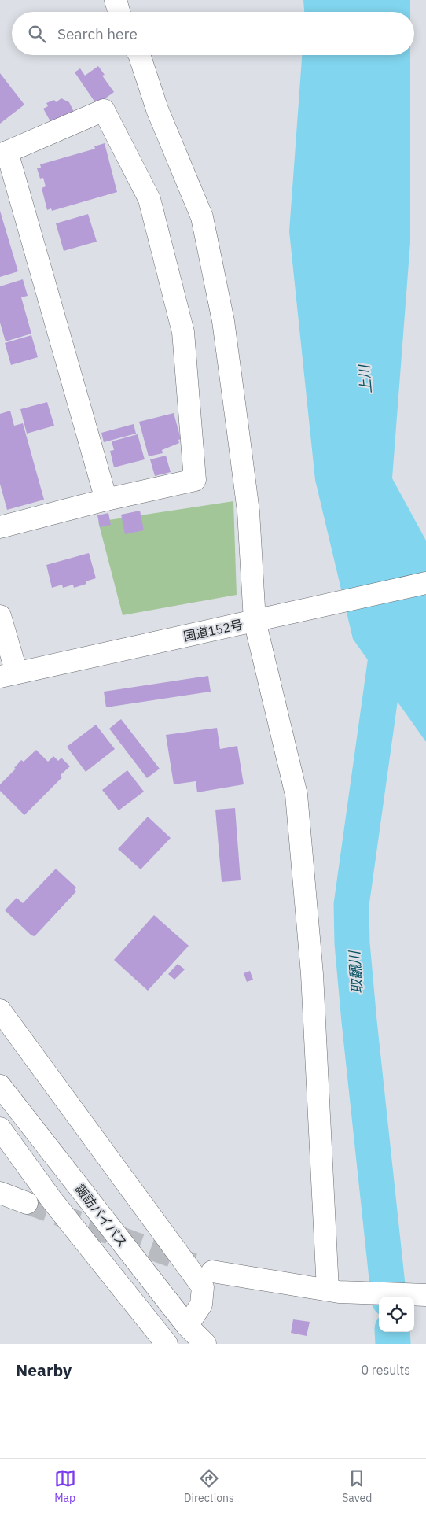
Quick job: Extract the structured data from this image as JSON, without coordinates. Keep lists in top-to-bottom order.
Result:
{
  "streets": {
    "main road": ["国道152号", "諏訪バイパス"]
  },
  "water": ["上川", "取飜川"],
  "page": {
    "search": "Search here",
    "heading": ["Nearby", "0 results"],
    "nav": ["Map", "Directions", "Saved"]
  }
}
